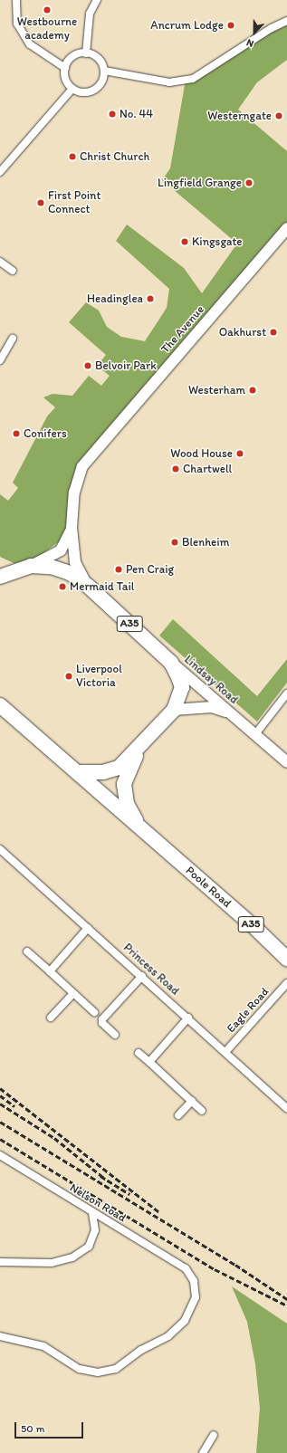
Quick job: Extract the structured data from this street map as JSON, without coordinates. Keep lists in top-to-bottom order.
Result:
{
  "streets": {
    "highway": ["A35", "Poole Road"],
    "main road": ["The Avenue", "Lindsay Road"],
    "street": ["Princess Road", "Eagle Road", "Nelson Road"]
  },
  "crossings": [
    ["The Avenue", "A35"],
    ["A35", "Lindsay Road"],
    ["A35", "Poole Road"],
    ["Princess Road", "Eagle Road"]
  ],
  "places": [
    "Westbourne academy",
    "Ancrum Lodge",
    "No. 44",
    "Westerngate",
    "Christ Church",
    "Lingfield Grange",
    "First Point Connect",
    "Kingsgate",
    "Headinglea",
    "Oakhurst",
    "Belvoir Park",
    "Westerham",
    "Conifers",
    "Wood House",
    "Chartwell",
    "Blenheim",
    "Pen Craig",
    "Mermaid Tail",
    "Liverpool Victoria"
  ],
  "scale_bar": "50 m",
  "north": "bottom"
}
